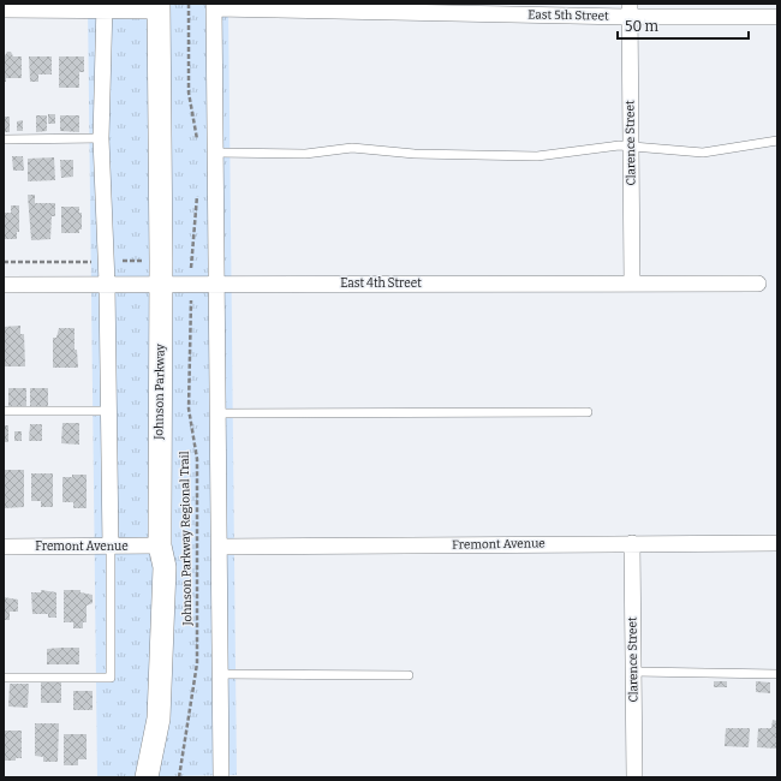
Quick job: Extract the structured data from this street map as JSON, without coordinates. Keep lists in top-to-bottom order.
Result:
{
  "streets": {
    "street": [
      "East 5th Street",
      "Clarence Street",
      "East 4th Street",
      "Johnson Parkway",
      "Fremont Avenue"
    ],
    "path": ["Johnson Parkway Regional Trail"]
  },
  "crossings": [
    ["East 5th Street", "Clarence Street"],
    ["Clarence Street", "East 4th Street"],
    ["Clarence Street", "Fremont Avenue"],
    ["East 4th Street", "Johnson Parkway"],
    ["Johnson Parkway", "Fremont Avenue"]
  ],
  "scale_bar": "50 m"
}
